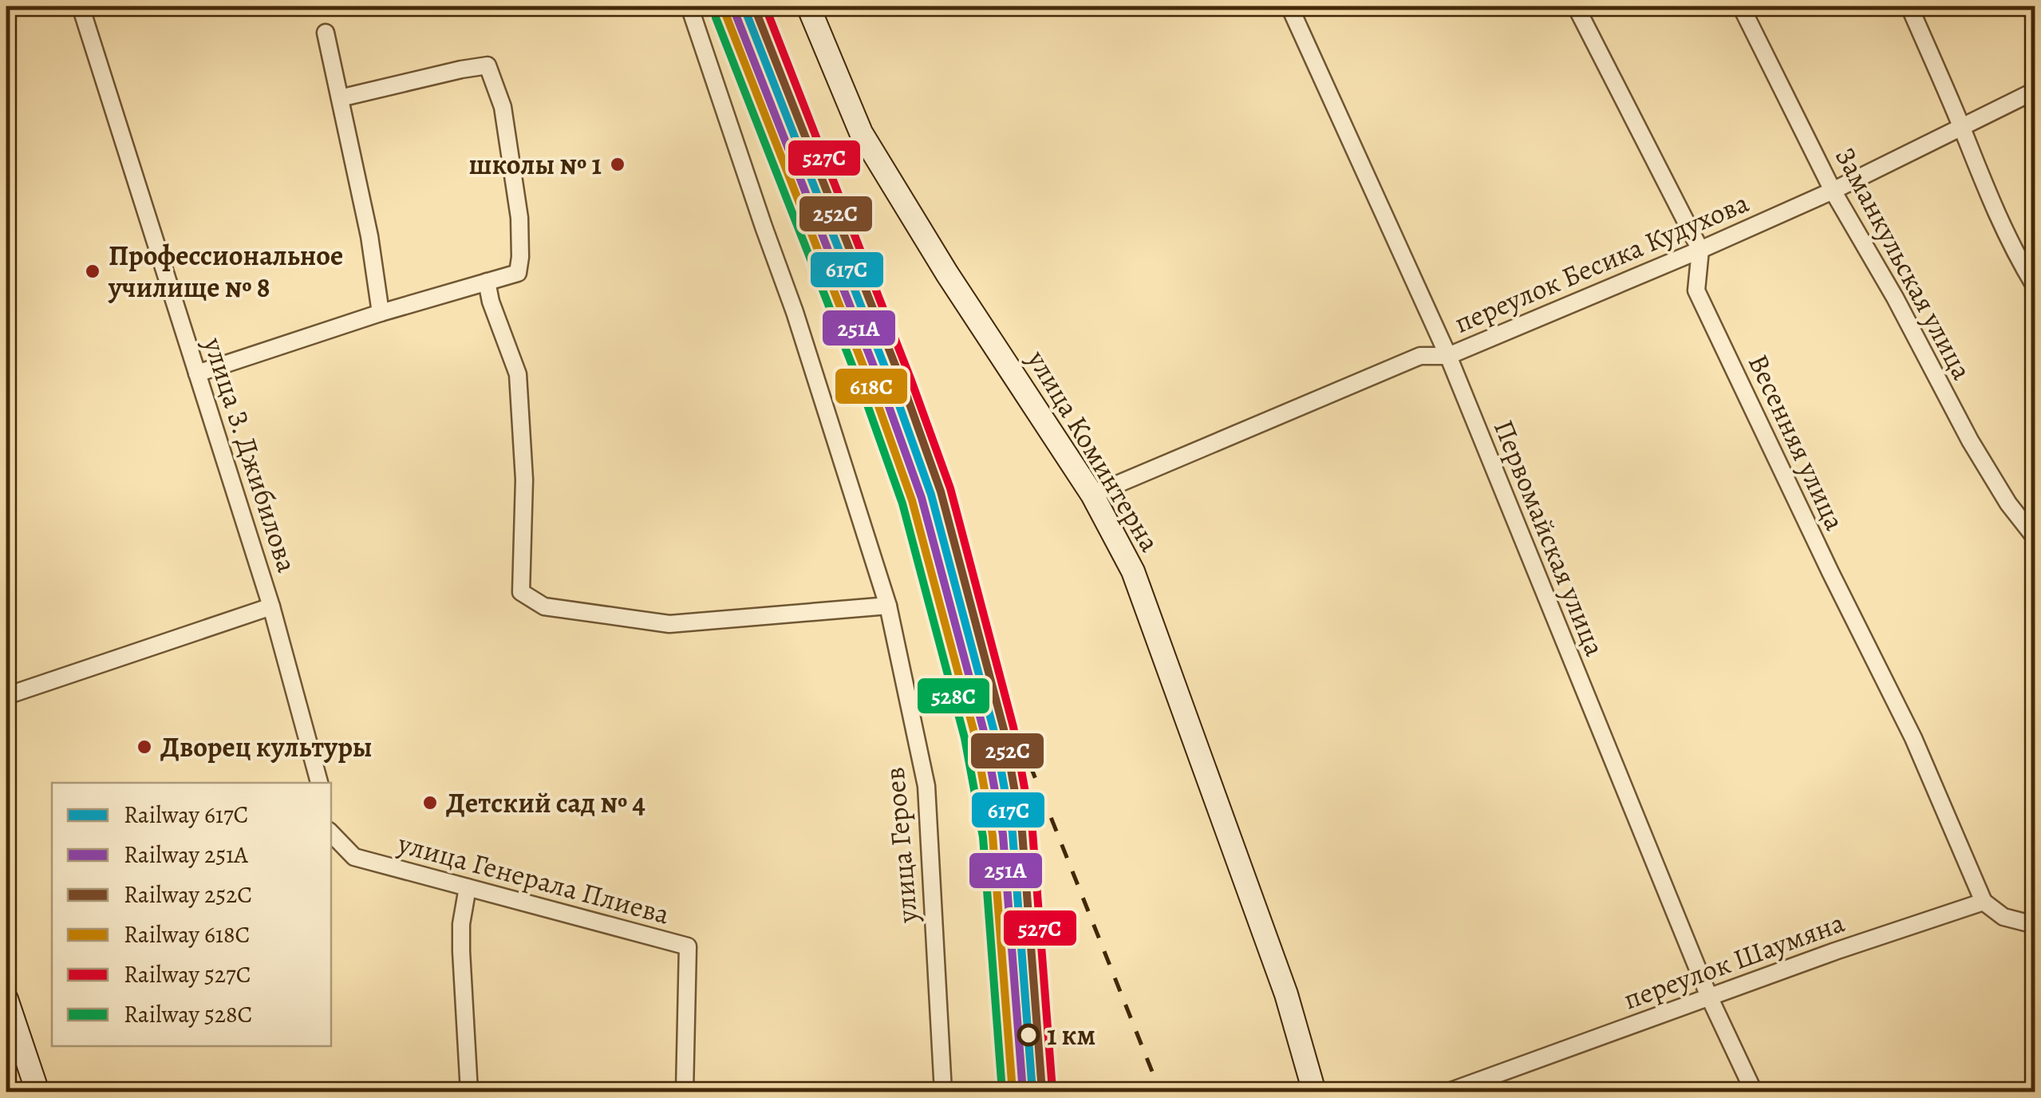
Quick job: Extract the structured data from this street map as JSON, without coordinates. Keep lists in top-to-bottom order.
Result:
{
  "streets": {
    "street": [
      "переулок Бесика Кудухова",
      "Заманкульская улица",
      "Весенняя улица",
      "улица Коминтерна",
      "улица З. Джибилова",
      "Первомайская улица",
      "улица Героев",
      "улица Генерала Плиева",
      "переулок Шаумяна"
    ]
  },
  "crossings": [
    ["переулок Бесика Кудухова", "Заманкульская улица"],
    ["переулок Бесика Кудухова", "Весенняя улица"],
    ["переулок Бесика Кудухова", "улица Коминтерна"],
    ["переулок Бесика Кудухова", "Первомайская улица"],
    ["Весенняя улица", "переулок Шаумяна"],
    ["Первомайская улица", "переулок Шаумяна"]
  ],
  "places": [
    "школы № 1",
    "Профессиональное училище № 8",
    "Дворец культуры",
    "Детский сад № 4",
    "1 км"
  ],
  "lines": [
    "rail line 617C",
    "rail line 252С",
    "rail line 527С",
    "rail line 251А",
    "rail line 618С",
    "rail line 528С"
  ],
  "legend": [
    "Railway 617C",
    "Railway 251А",
    "Railway 252С",
    "Railway 618С",
    "Railway 527С",
    "Railway 528С"
  ]
}
